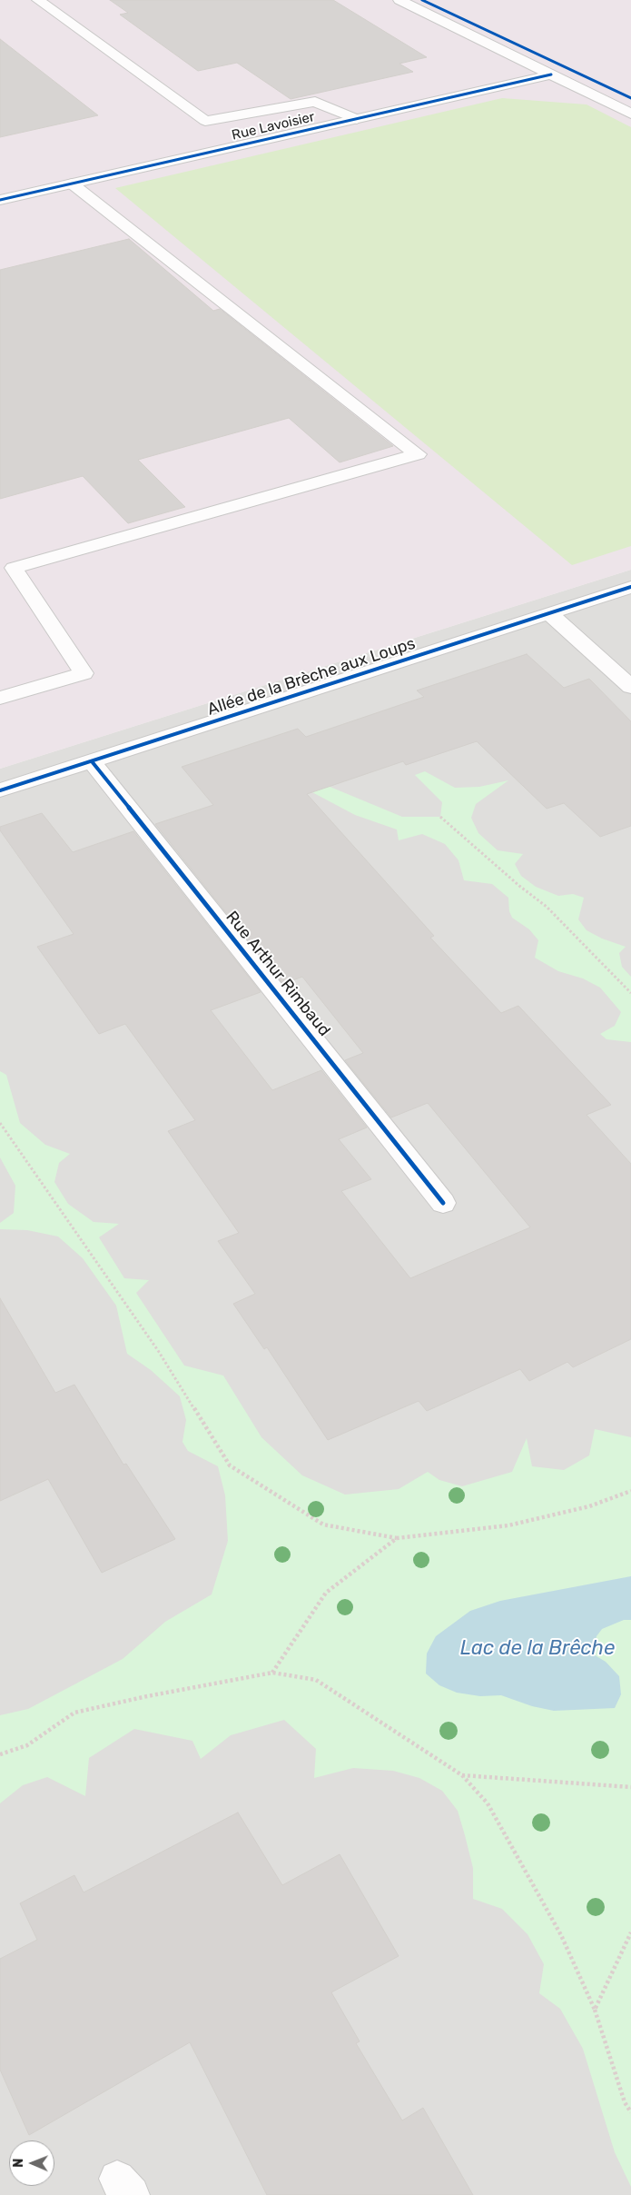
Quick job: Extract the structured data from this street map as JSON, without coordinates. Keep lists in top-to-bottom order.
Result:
{
  "streets": {
    "street": ["Rue Lavoisier", "Allée de la Brèche aux Loups", "Rue Arthur Rimbaud"]
  },
  "crossings": [
    ["Allée de la Brèche aux Loups", "Rue Arthur Rimbaud"]
  ],
  "water": ["Lac de la Brêche"],
  "north": "left"
}
